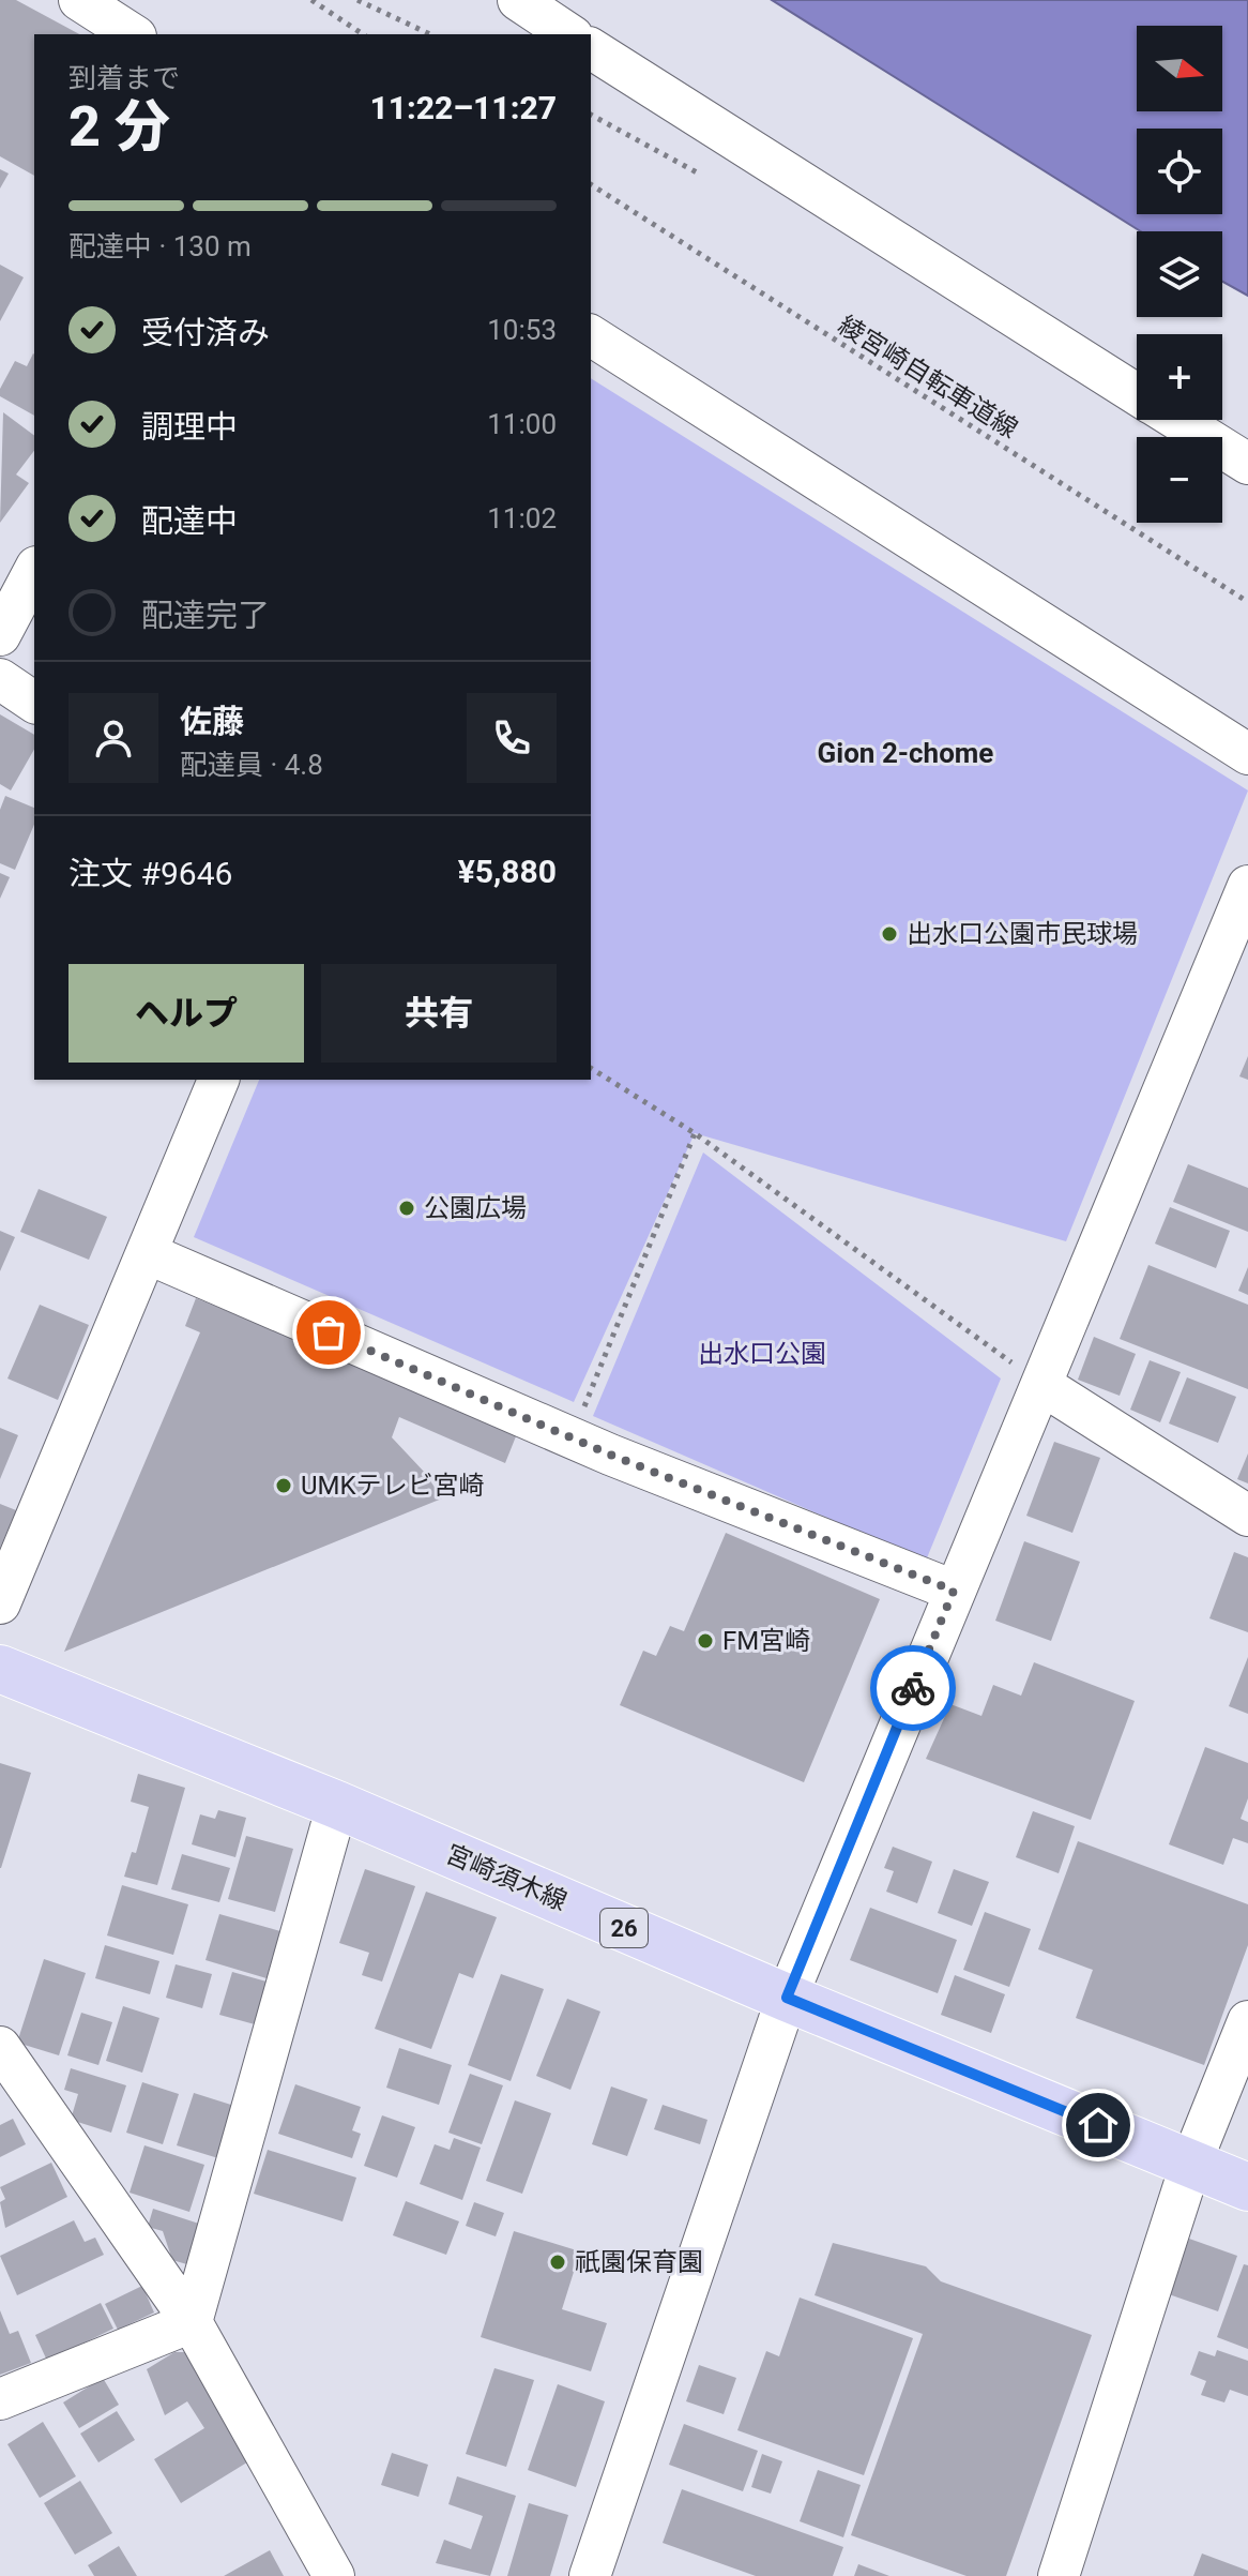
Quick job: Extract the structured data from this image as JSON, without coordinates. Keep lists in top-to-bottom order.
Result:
{
  "streets": {
    "main road": ["宮崎須木線", "26"],
    "path": ["綾宮崎自転車道線"]
  },
  "districts": ["Gion 2-chome"],
  "parks": ["出水口公園"],
  "places": [
    "出水口公園市民球場",
    "公園広場",
    "UMKテレビ宮崎",
    "FM宮崎",
    "祇園保育園"
  ],
  "north": "right",
  "page": {
    "map_buttons": ["+", "−"],
    "heading": ["2 分", "到着まで", "11:22–11:27"],
    "panel": [
      "佐藤",
      "配達員 · 4.8",
      "注文 #9646",
      "¥5,880"
    ],
    "bar": "配達中 · 130 m",
    "list": [
      ["受付済み", "10:53"],
      ["調理中", "11:00"],
      ["配達中", "11:02"],
      "配達完了"
    ],
    "buttons": ["ヘルプ", "共有"]
  }
}
